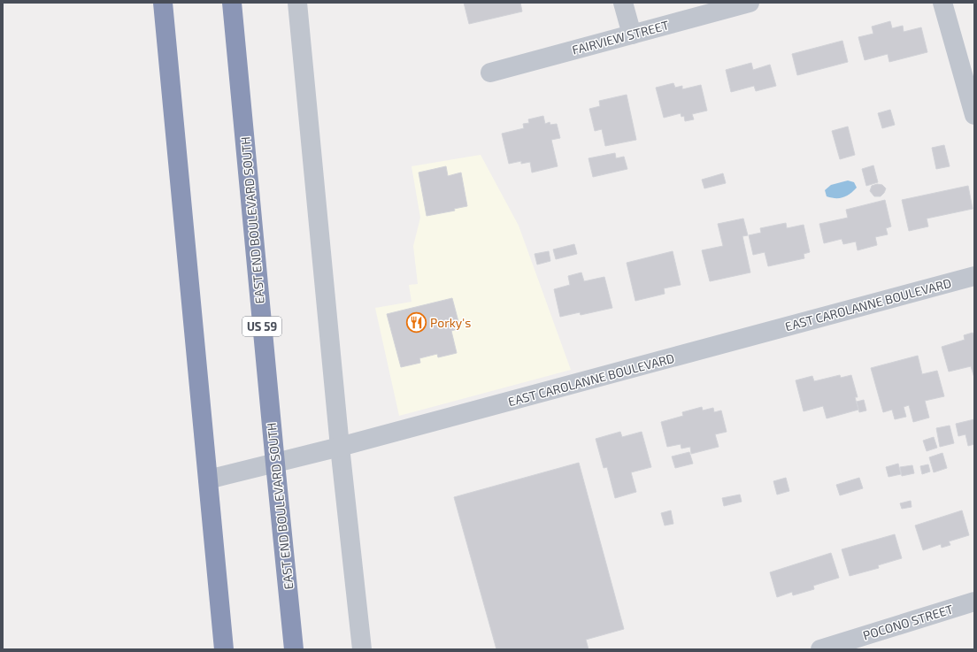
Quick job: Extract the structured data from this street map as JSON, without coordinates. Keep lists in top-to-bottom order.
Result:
{
  "streets": {
    "highway": ["EAST END BOULEVARD SOUTH", "US 59"],
    "street": ["FAIRVIEW STREET", "EAST CAROLANNE BOULEVARD", "POCONO STREET"]
  },
  "crossings": [
    ["EAST END BOULEVARD SOUTH", "EAST CAROLANNE BOULEVARD"]
  ],
  "places": {
    "restaurant": ["Porky's"]
  }
}
